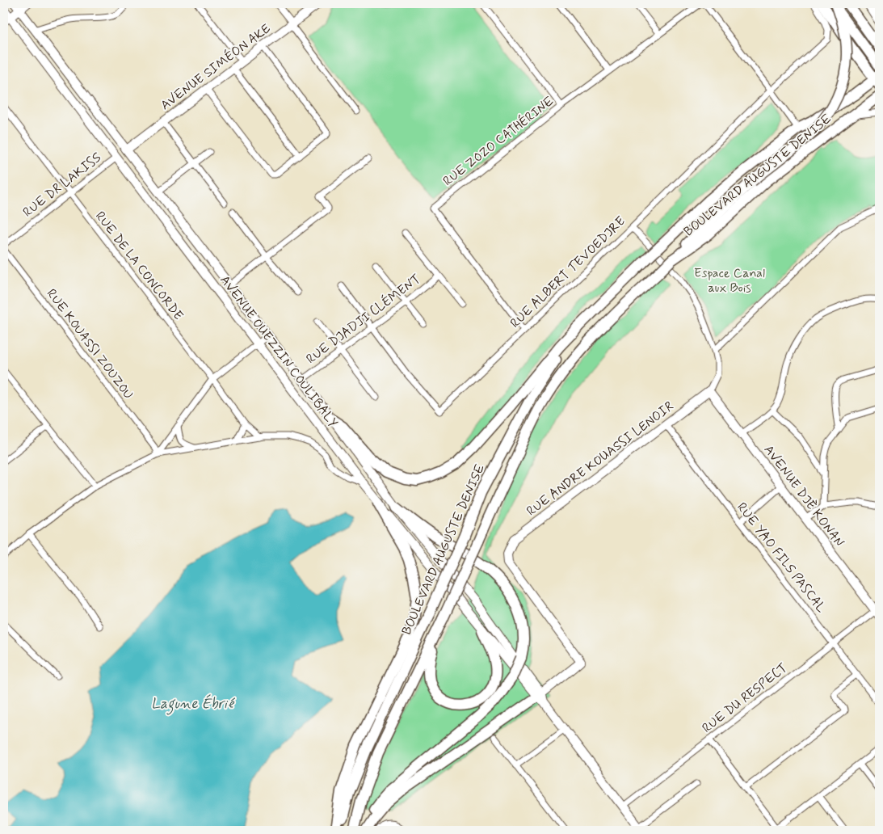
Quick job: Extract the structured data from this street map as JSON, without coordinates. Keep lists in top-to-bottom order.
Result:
{
  "streets": {
    "highway": ["BOULEVARD AUGUSTE DENISE"],
    "street": [
      "AVENUE SIMÉON AKE",
      "RUE ZOZO CATHÉRINE",
      "RUE DR LAKISS",
      "RUE DE LA CONCORDE",
      "RUE ALBERT TEVOEDJRE",
      "RUE DJADJI CLÉMENT",
      "RUE KOUASSI ZOUZOU",
      "AVENUE OUEZZIN COULIBALY",
      "RUE ANDRE KOUASSI LENOIR",
      "AVENUE DJÈ KONAN",
      "RUE YAO FILS PASCAL",
      "RUE DU RESPECT"
    ]
  },
  "crossings": [
    ["AVENUE SIMÉON AKE", "AVENUE OUEZZIN COULIBALY"],
    ["RUE ZOZO CATHÉRINE", "RUE ALBERT TEVOEDJRE"],
    ["RUE DR LAKISS", "RUE DE LA CONCORDE"],
    ["RUE DR LAKISS", "AVENUE OUEZZIN COULIBALY"],
    ["RUE ALBERT TEVOEDJRE", "RUE DJADJI CLÉMENT"],
    ["RUE ALBERT TEVOEDJRE", "RUE ANDRE KOUASSI LENOIR"],
    ["RUE DJADJI CLÉMENT", "AVENUE OUEZZIN COULIBALY"],
    ["AVENUE OUEZZIN COULIBALY", "RUE ANDRE KOUASSI LENOIR"],
    ["AVENUE OUEZZIN COULIBALY", "RUE DU RESPECT"],
    ["RUE ANDRE KOUASSI LENOIR", "AVENUE DJÈ KONAN"],
    ["RUE ANDRE KOUASSI LENOIR", "RUE YAO FILS PASCAL"],
    ["AVENUE DJÈ KONAN", "RUE DU RESPECT"],
    ["RUE YAO FILS PASCAL", "RUE DU RESPECT"]
  ],
  "water": ["Lagune Ébrié"],
  "parks": ["Espace Canal aux Bois"]
}
